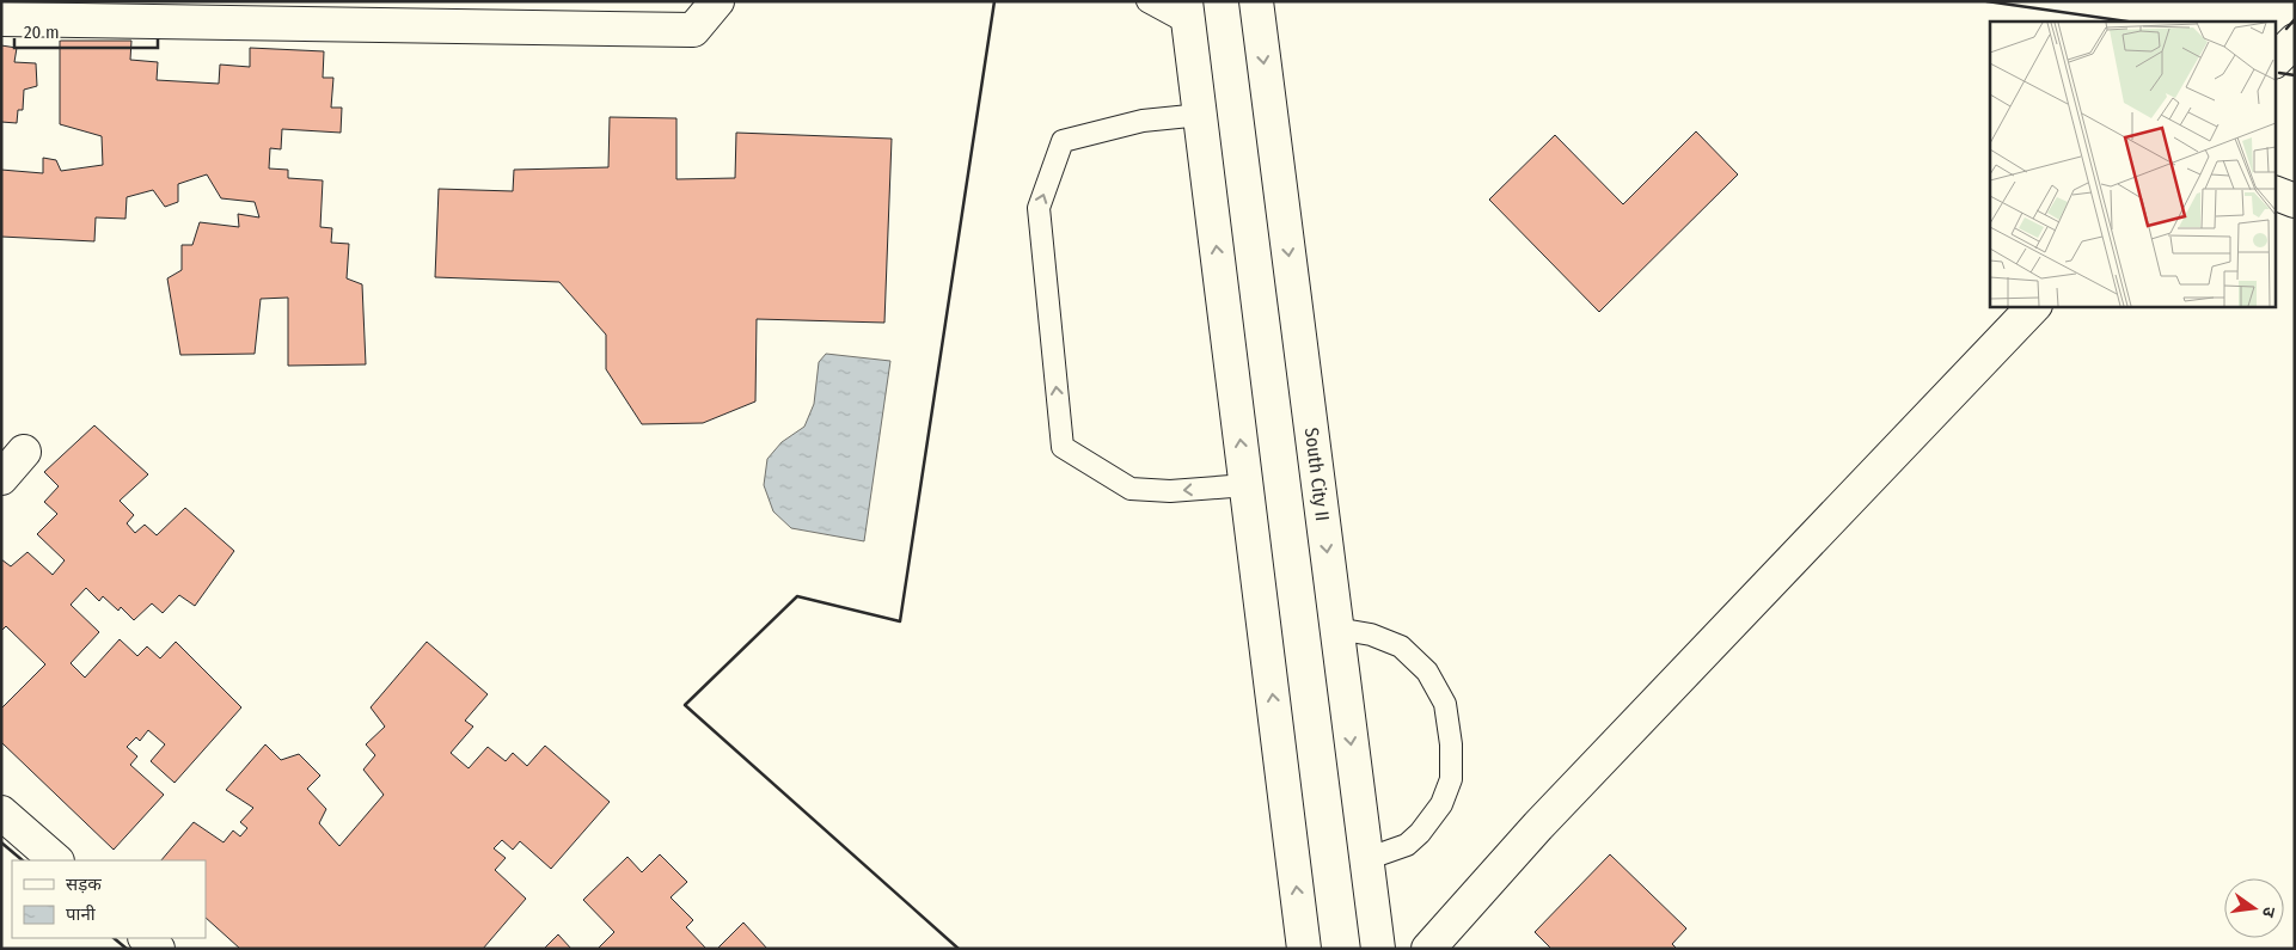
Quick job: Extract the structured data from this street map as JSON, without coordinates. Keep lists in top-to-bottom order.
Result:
{
  "streets": {
    "main road": ["South City II"]
  },
  "legend": ["सड़क", "पानी"],
  "scale_bar": "20 m",
  "north": "right"
}
